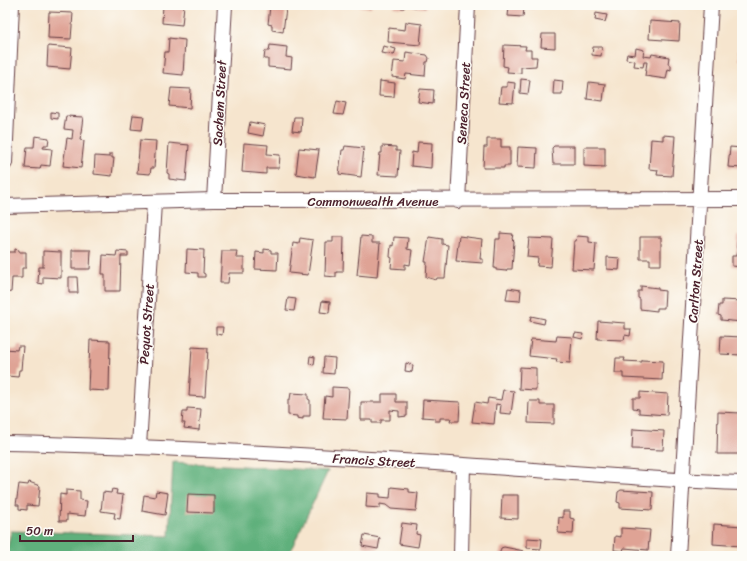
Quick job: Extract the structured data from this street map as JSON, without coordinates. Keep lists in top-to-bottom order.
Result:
{
  "streets": {
    "street": [
      "Sachem Street",
      "Seneca Street",
      "Commonwealth Avenue",
      "Carlton Street",
      "Pequot Street",
      "Francis Street"
    ]
  },
  "crossings": [
    ["Sachem Street", "Commonwealth Avenue"],
    ["Seneca Street", "Commonwealth Avenue"],
    ["Commonwealth Avenue", "Carlton Street"],
    ["Commonwealth Avenue", "Pequot Street"],
    ["Carlton Street", "Francis Street"],
    ["Pequot Street", "Francis Street"]
  ],
  "scale_bar": "50 m"
}
